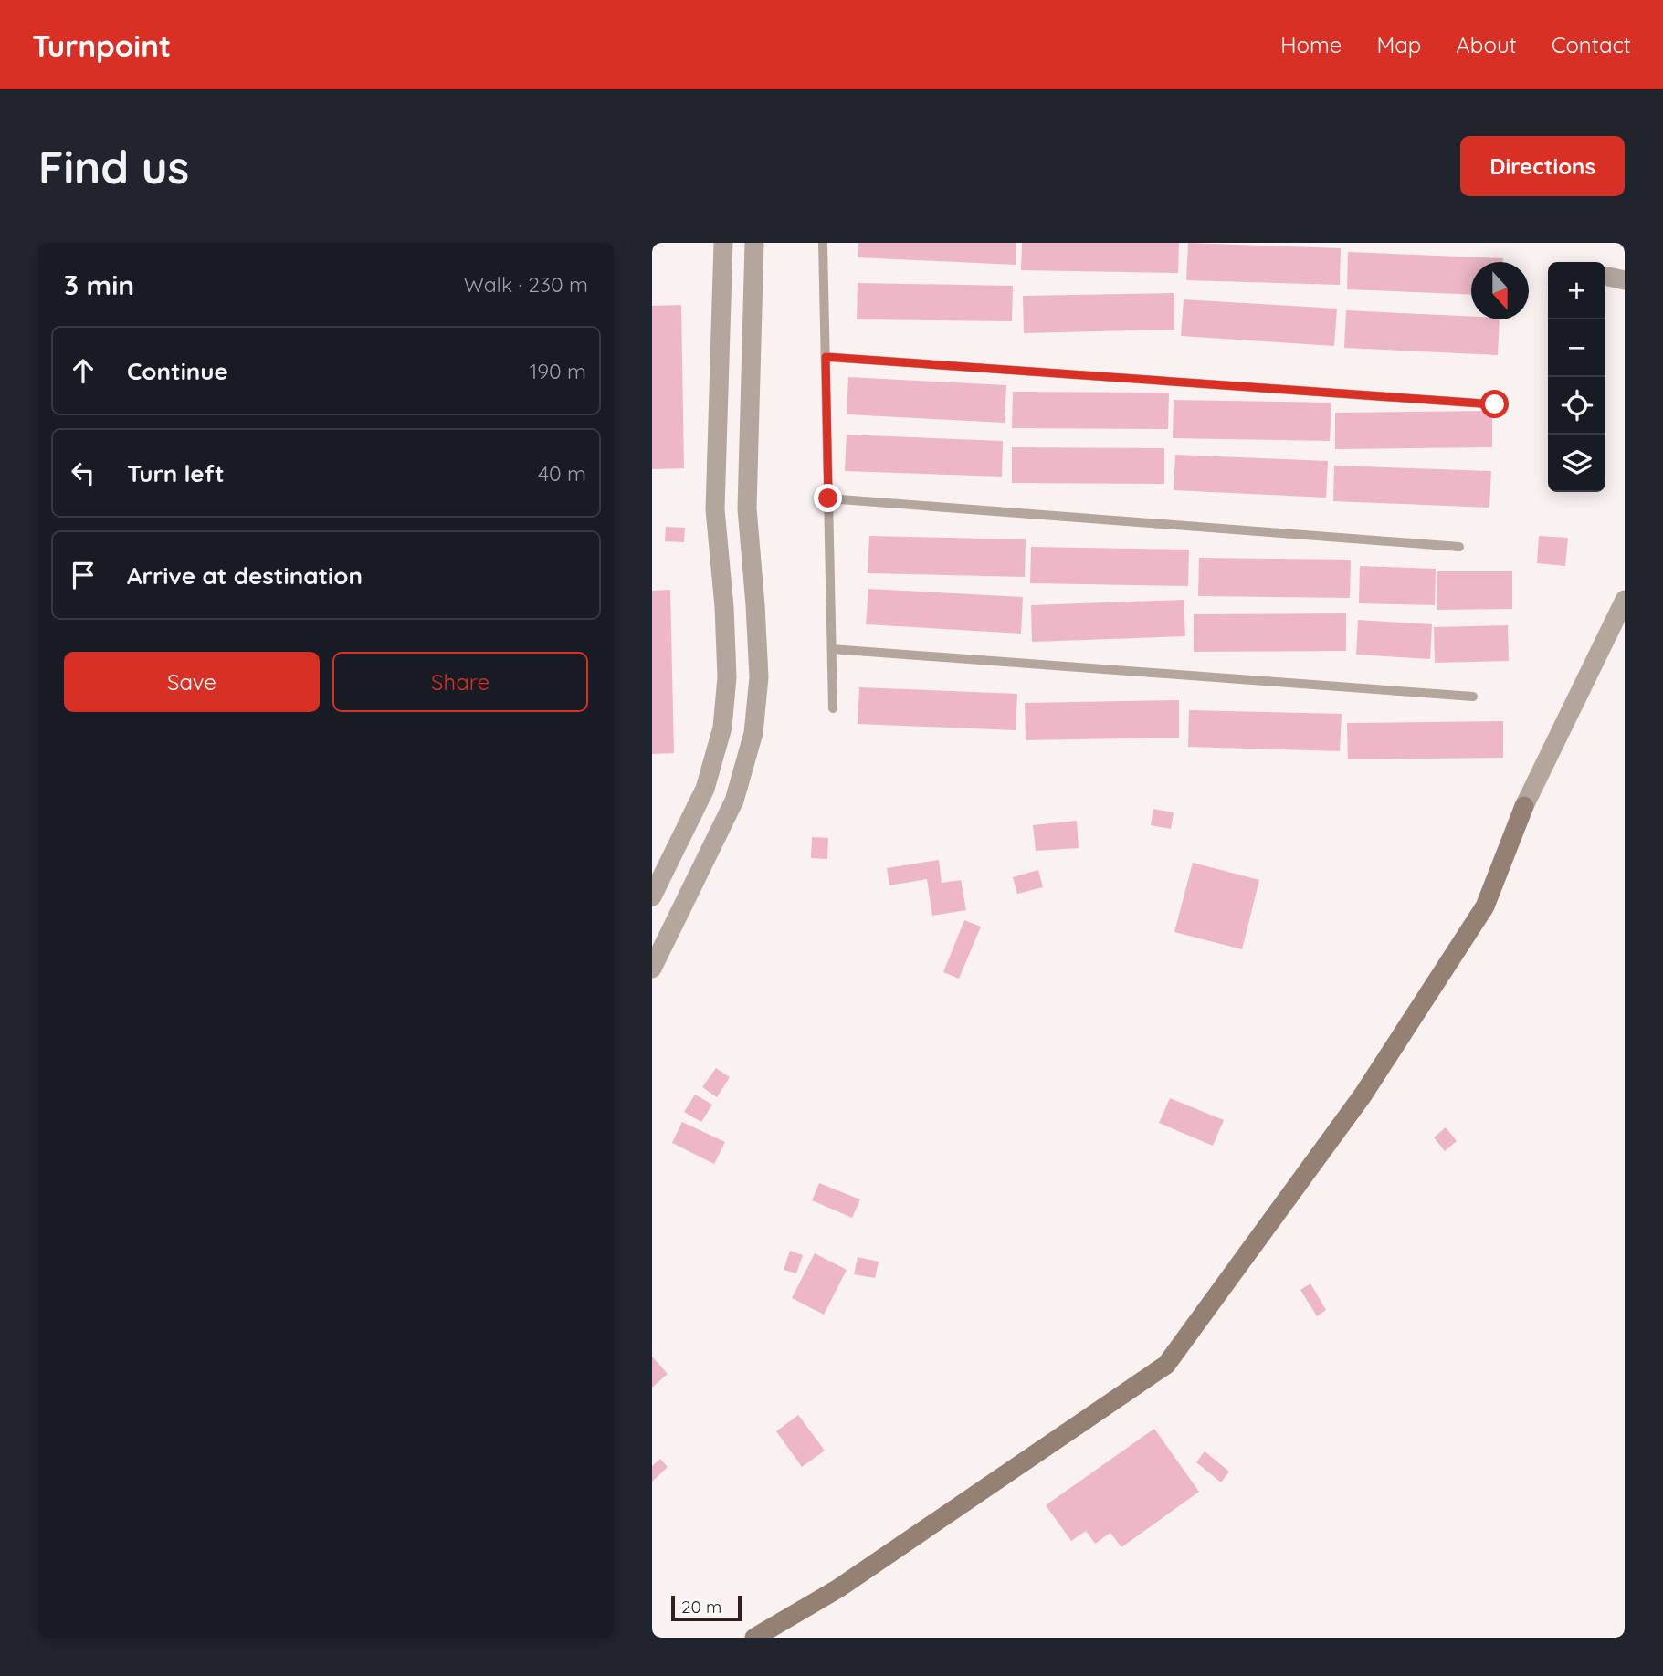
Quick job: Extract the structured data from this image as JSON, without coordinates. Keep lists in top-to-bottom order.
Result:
{
  "scale_bar": "20 m",
  "north": "bottom",
  "page": {
    "header": "Turnpoint",
    "nav": [
      "Home",
      "Map",
      "About",
      "Contact"
    ],
    "buttons": [
      "Directions",
      ["Save", "Share"]
    ],
    "title": "Find us",
    "heading": ["3 min", "Walk · 230 m"],
    "map_buttons": ["+", "−"],
    "list": [
      ["Continue", "190 m"],
      ["Turn left", "40 m"],
      "Arrive at destination"
    ],
    "scale": "20 m"
  }
}
